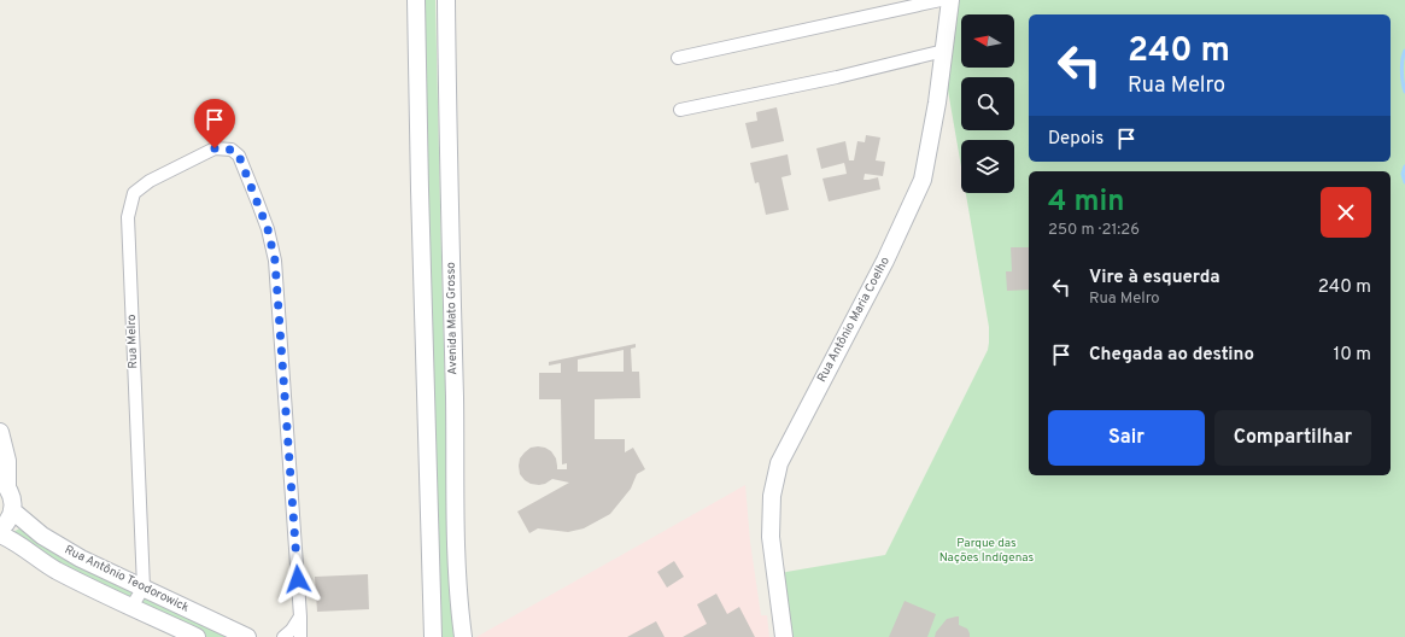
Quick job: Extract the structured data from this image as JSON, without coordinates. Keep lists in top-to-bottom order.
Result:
{
  "streets": {
    "main road": ["Avenida Mato Grosso", "Rua Antônio Maria Coelho", "Rua Antônio Teodorowick"],
    "street": ["Rua Melro"]
  },
  "crossings": [
    ["Rua Melro", "Rua Antônio Teodorowick"]
  ],
  "parks": ["Parque das Nações Indígenas"],
  "north": "left",
  "page": {
    "turn": ["240 m", "Rua Melro"],
    "then": "Depois",
    "heading": ["4 min", "250 m · 21:26"],
    "list": [
      {
        "name": "Vire à esquerda",
        "note": "Rua Melro",
        "value": "240 m"
      },
      {
        "name": "Chegada ao destino",
        "value": "10 m"
      }
    ],
    "buttons": ["Sair", "Compartilhar"]
  }
}
